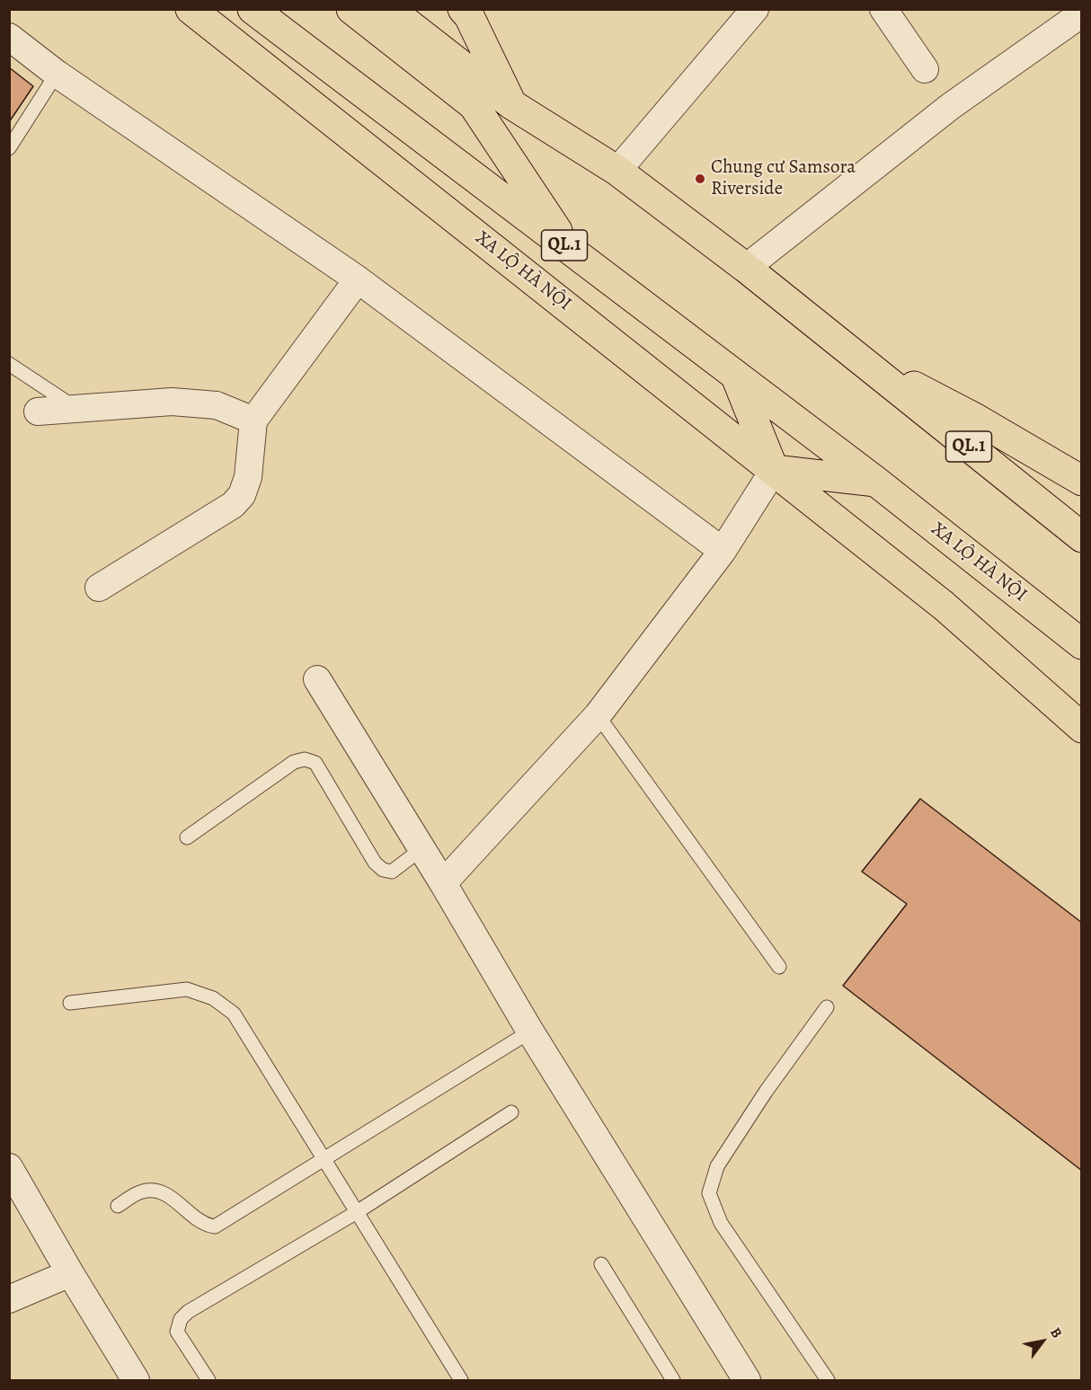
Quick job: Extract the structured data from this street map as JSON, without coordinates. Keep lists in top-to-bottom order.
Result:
{
  "streets": {
    "highway": ["QL.1", "XA LỘ HÀ NỘI"]
  },
  "places": ["Chung cư Samsora Riverside"],
  "north": "top right"
}
